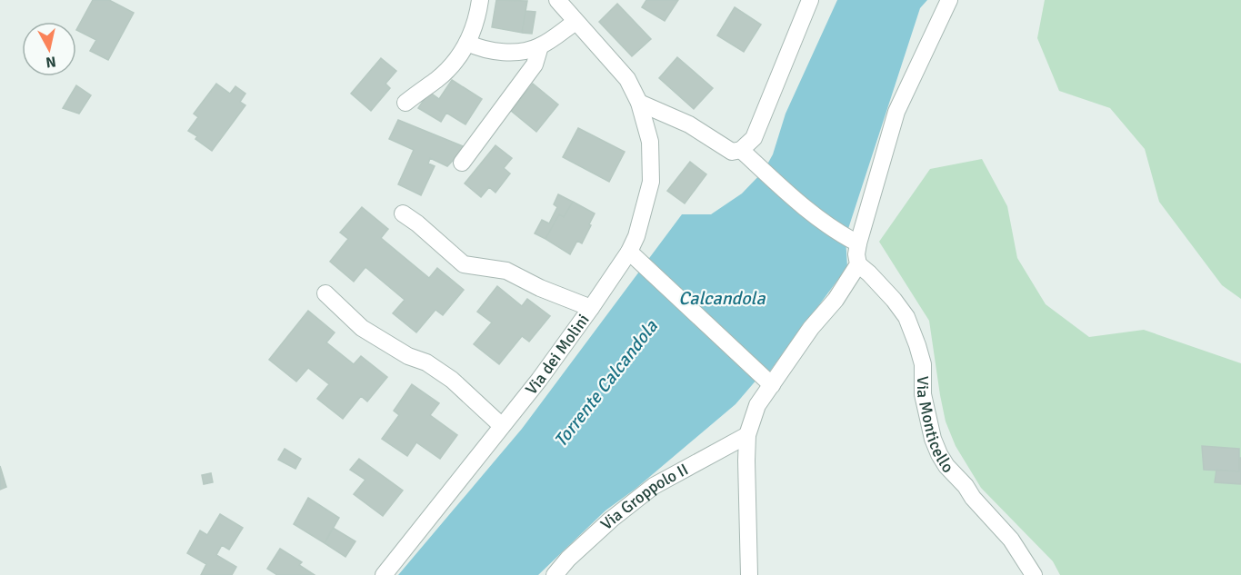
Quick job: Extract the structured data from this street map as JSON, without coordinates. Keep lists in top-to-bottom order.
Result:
{
  "streets": {
    "street": ["Via dei Molini", "Via Monticello", "Via Groppolo II"]
  },
  "water": ["Calcandola", "Torrente Calcandola"],
  "north": "bottom"
}
